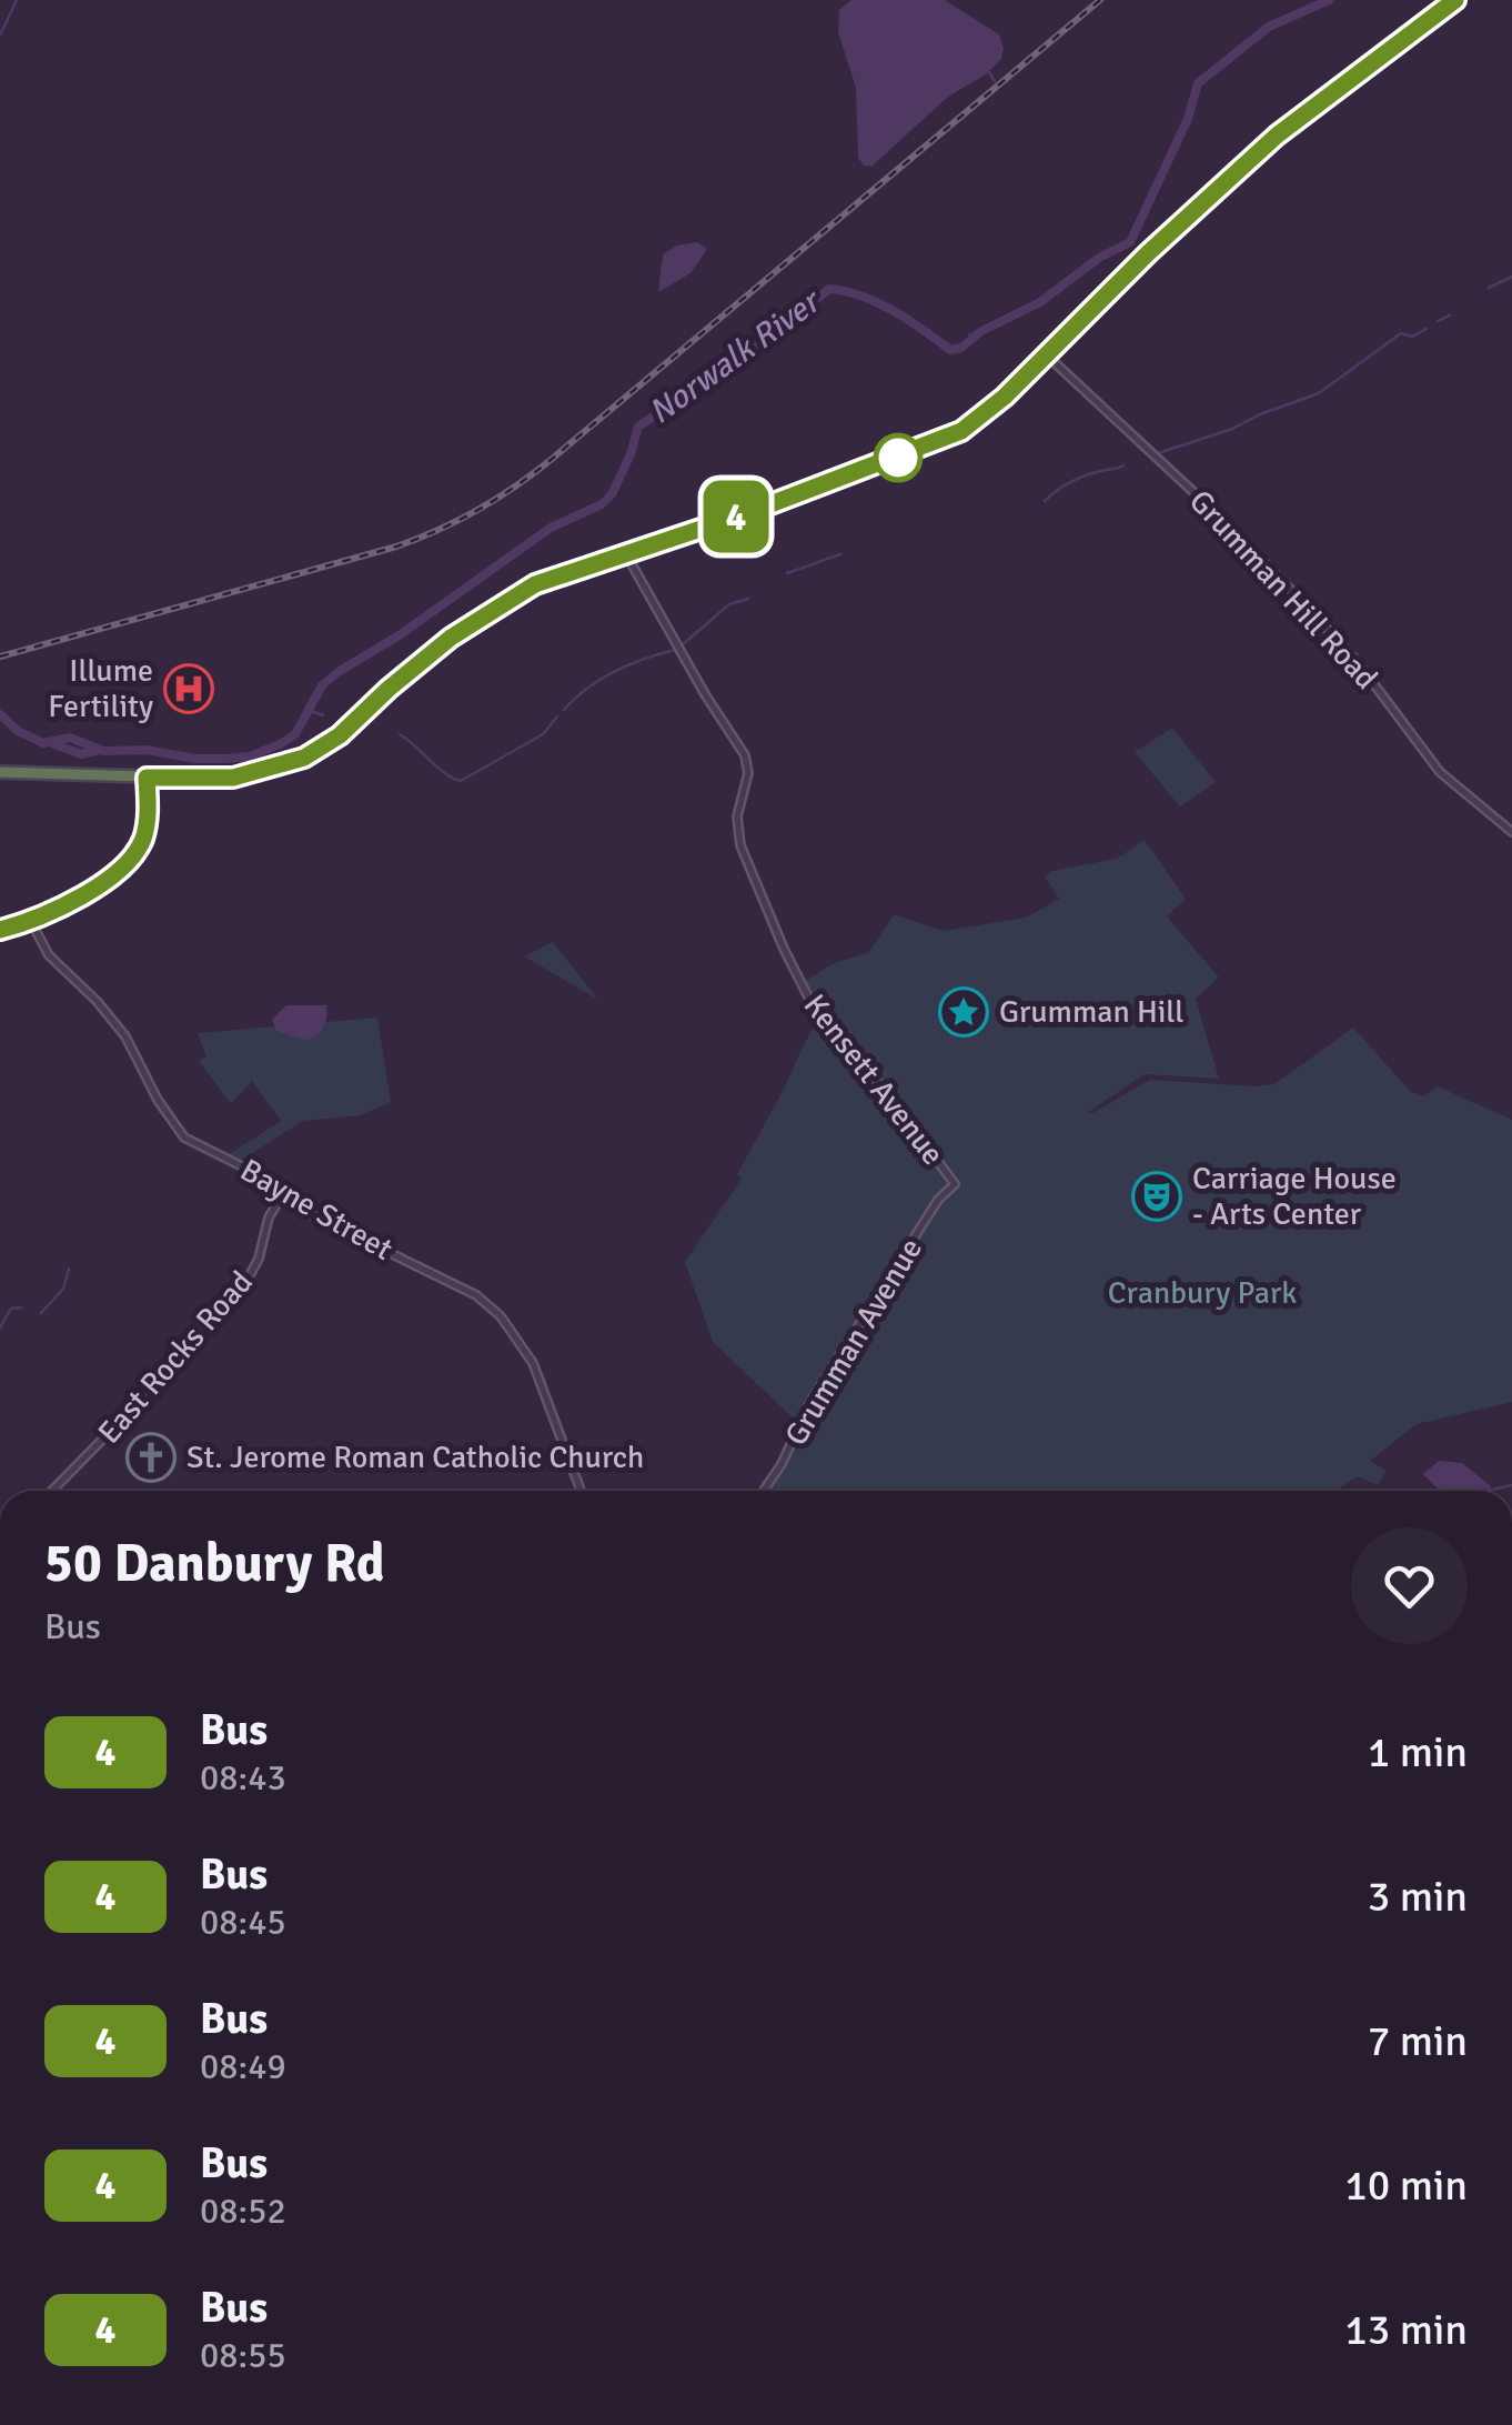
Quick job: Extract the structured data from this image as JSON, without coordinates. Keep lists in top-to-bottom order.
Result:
{
  "streets": {
    "street": [
      "Grumman Hill Road",
      "Kensett Avenue",
      "Bayne Street",
      "Grumman Avenue",
      "East Rocks Road"
    ]
  },
  "crossings": [
    ["Kensett Avenue", "Grumman Avenue"],
    ["Bayne Street", "East Rocks Road"]
  ],
  "water": ["Norwalk River"],
  "parks": ["Cranbury Park"],
  "places": {
    "hospital": ["Illume Fertility"],
    "place": ["Grumman Hill"],
    "theatre": ["Carriage House - Arts Center"],
    "church": ["St. Jerome Roman Catholic Church"]
  },
  "lines": ["bus line 4"],
  "page": {
    "on_map": "4",
    "heading": ["50 Danbury Rd", "Bus"],
    "list": [
      {
        "mark": "4",
        "name": "Bus",
        "note": "08:43",
        "value": "1 min"
      },
      {
        "mark": "4",
        "name": "Bus",
        "note": "08:45",
        "value": "3 min"
      },
      {
        "mark": "4",
        "name": "Bus",
        "note": "08:49",
        "value": "7 min"
      },
      {
        "mark": "4",
        "name": "Bus",
        "note": "08:52",
        "value": "10 min"
      },
      {
        "mark": "4",
        "name": "Bus",
        "note": "08:55",
        "value": "13 min"
      }
    ]
  }
}
